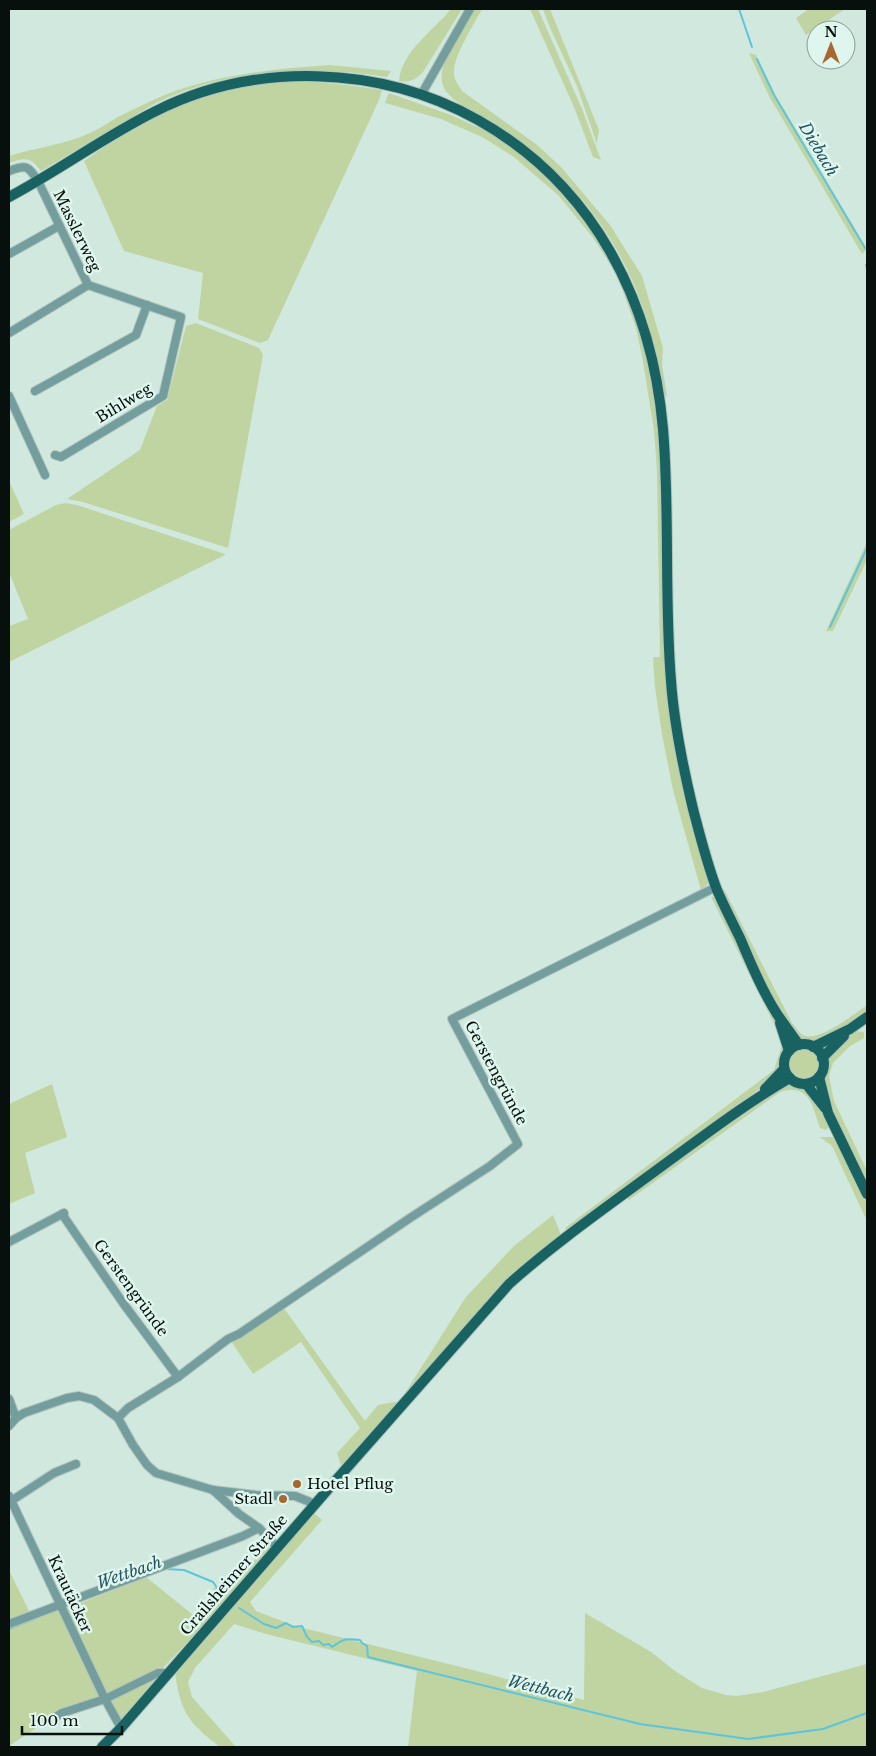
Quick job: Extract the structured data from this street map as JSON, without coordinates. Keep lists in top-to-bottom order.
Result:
{
  "streets": {
    "main road": ["Crailsheimer Straße"],
    "street": [
      "Masslerweg",
      "Bihlweg",
      "Gerstengründe",
      "Krautäcker"
    ]
  },
  "crossings": [
    ["Masslerweg", "Bihlweg"],
    ["Crailsheimer Straße", "Krautäcker"]
  ],
  "water": ["Diebach", "Wettbach"],
  "places": ["Hotel Pflug", "Stadl"],
  "scale_bar": "100 m",
  "north": "top"
}
